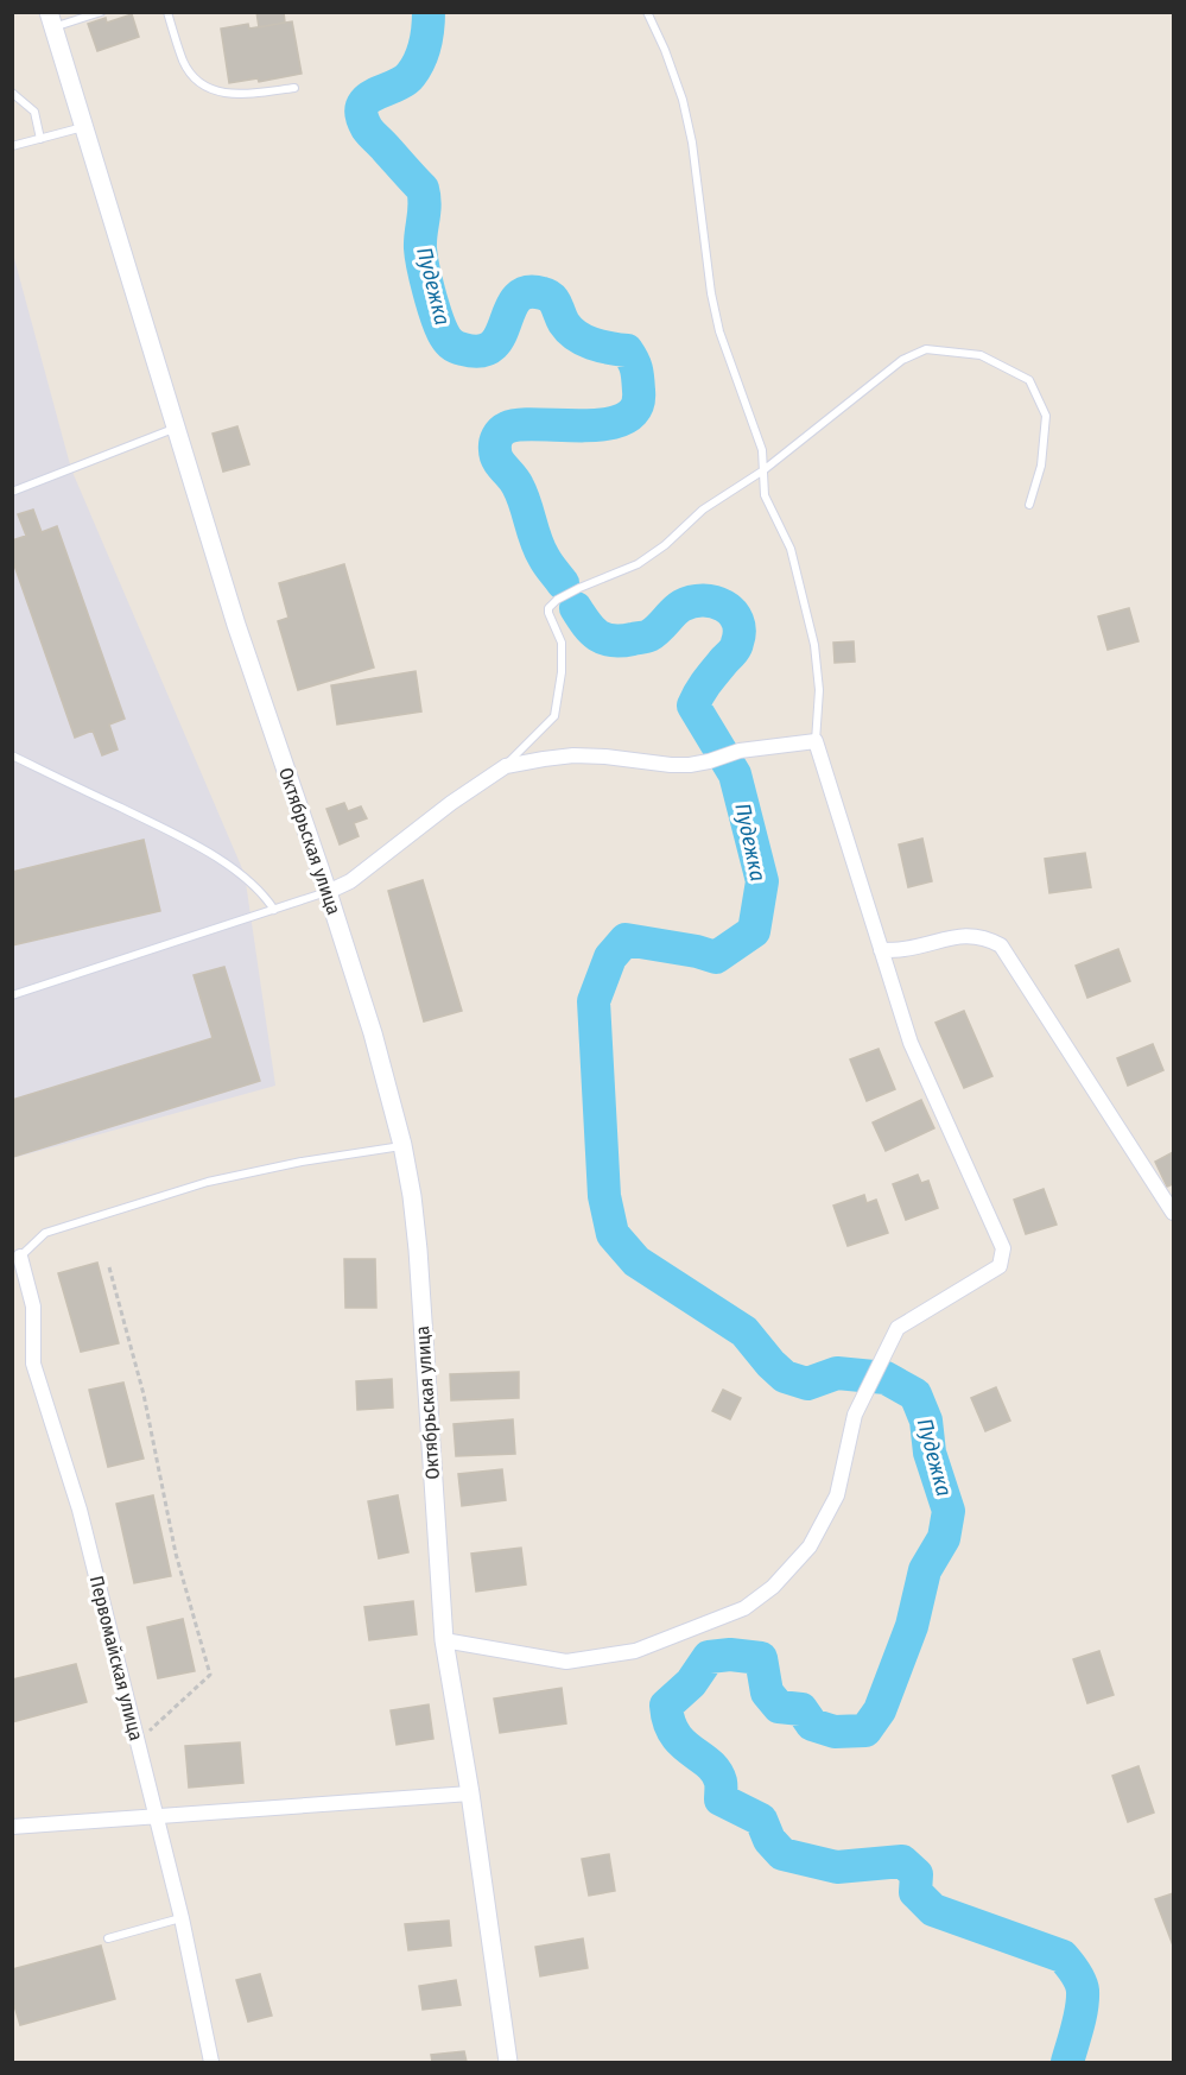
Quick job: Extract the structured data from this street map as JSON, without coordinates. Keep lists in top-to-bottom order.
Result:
{
  "streets": {
    "street": ["Октябрьская улица", "Первомайская улица"]
  },
  "water": ["Пудежка"]
}
